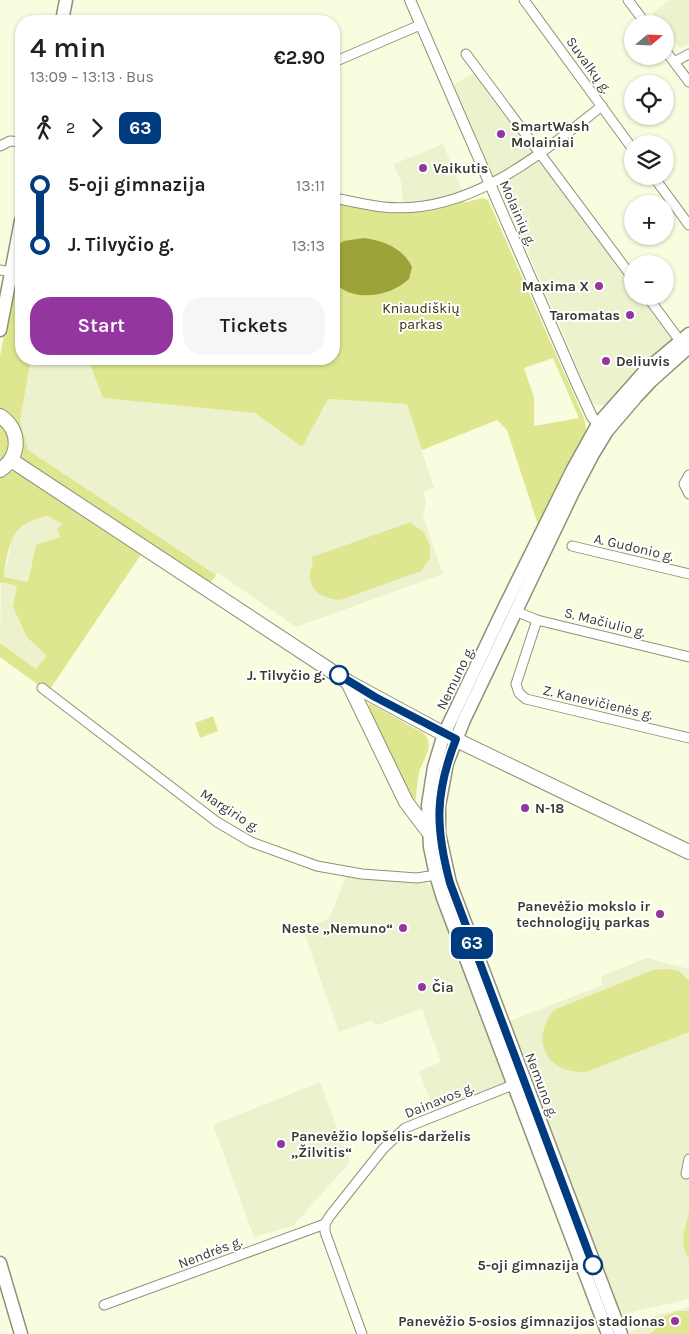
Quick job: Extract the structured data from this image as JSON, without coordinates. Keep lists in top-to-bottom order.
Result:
{
  "streets": {
    "main road": ["Nemuno g."],
    "street": [
      "Suvalkų g.",
      "Molainių g.",
      "A. Gudonio g.",
      "S. Mačiulio g.",
      "Z. Kanevičienės g.",
      "Margirio g.",
      "Dainavos g.",
      "Nendrės g."
    ]
  },
  "crossings": [
    ["Molainių g.", "Nemuno g."],
    ["S. Mačiulio g.", "Nemuno g."],
    ["S. Mačiulio g.", "Z. Kanevičienės g."],
    ["Nemuno g.", "Margirio g."],
    ["Nemuno g.", "Dainavos g."],
    ["Dainavos g.", "Nendrės g."]
  ],
  "parks": ["Kniaudiškių parkas"],
  "places": [
    "SmartWash Molainiai",
    "Vaikutis",
    "Maxima X",
    "Taromatas",
    "Deliuvis",
    "J. Tilvyčio g.",
    "N-18",
    "Panevėžio mokslo ir technologijų parkas",
    "Neste „Nemuno“",
    "Čia",
    "Panevėžio lopšelis-darželis „Žilvitis“",
    "5-oji gimnazija",
    "Panevėžio 5-osios gimnazijos stadionas"
  ],
  "lines": ["bus line 63"],
  "north": "right",
  "page": {
    "on_map": "63",
    "map_buttons": ["+", "−"],
    "heading": ["4 min", "13:09 – 13:13 · Bus", "€2.90"],
    "legs": ["2", "63"],
    "list": [
      {
        "name": "5-oji gimnazija",
        "value": "13:11"
      },
      {
        "name": "J. Tilvyčio g.",
        "value": "13:13"
      }
    ],
    "buttons": ["Start", "Tickets"]
  }
}
